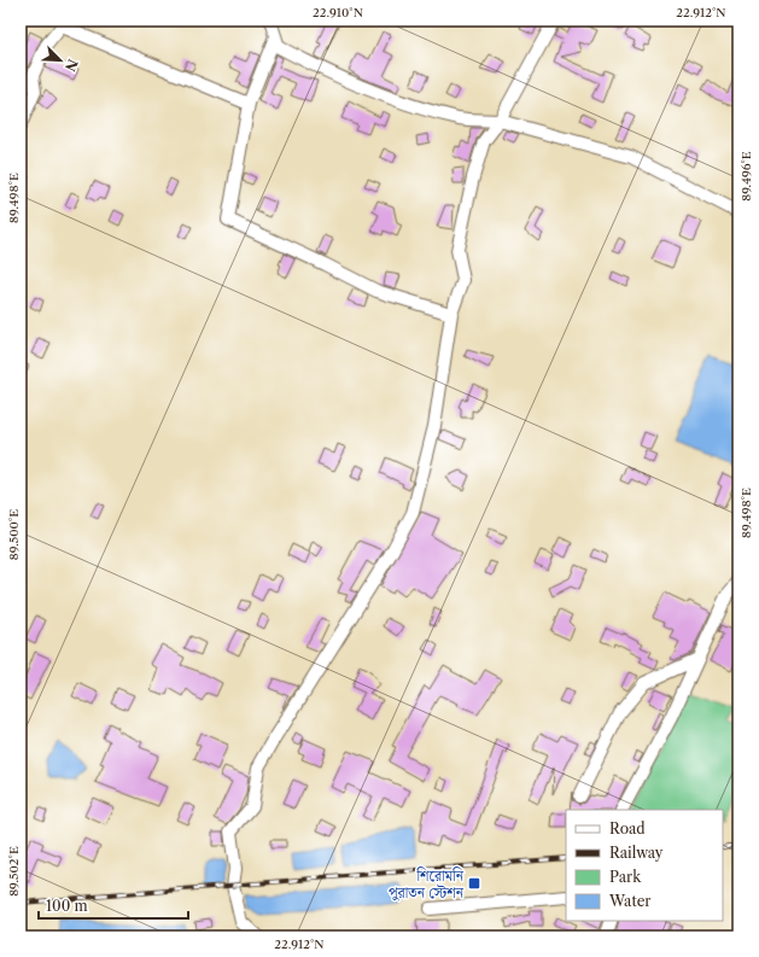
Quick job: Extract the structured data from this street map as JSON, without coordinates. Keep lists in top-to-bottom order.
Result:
{
  "places": {
    "transit": ["শিরোমনি পুরাতন স্টেশন"]
  },
  "legend": [
    "Road",
    "Railway",
    "Park",
    "Water"
  ],
  "scale_bar": "100 m",
  "north": "bottom right",
  "coordinates": [
    "22.910°N",
    "22.912°N",
    "89.496°E",
    "89.498°E",
    "89.500°E",
    "89.502°E"
  ]
}
